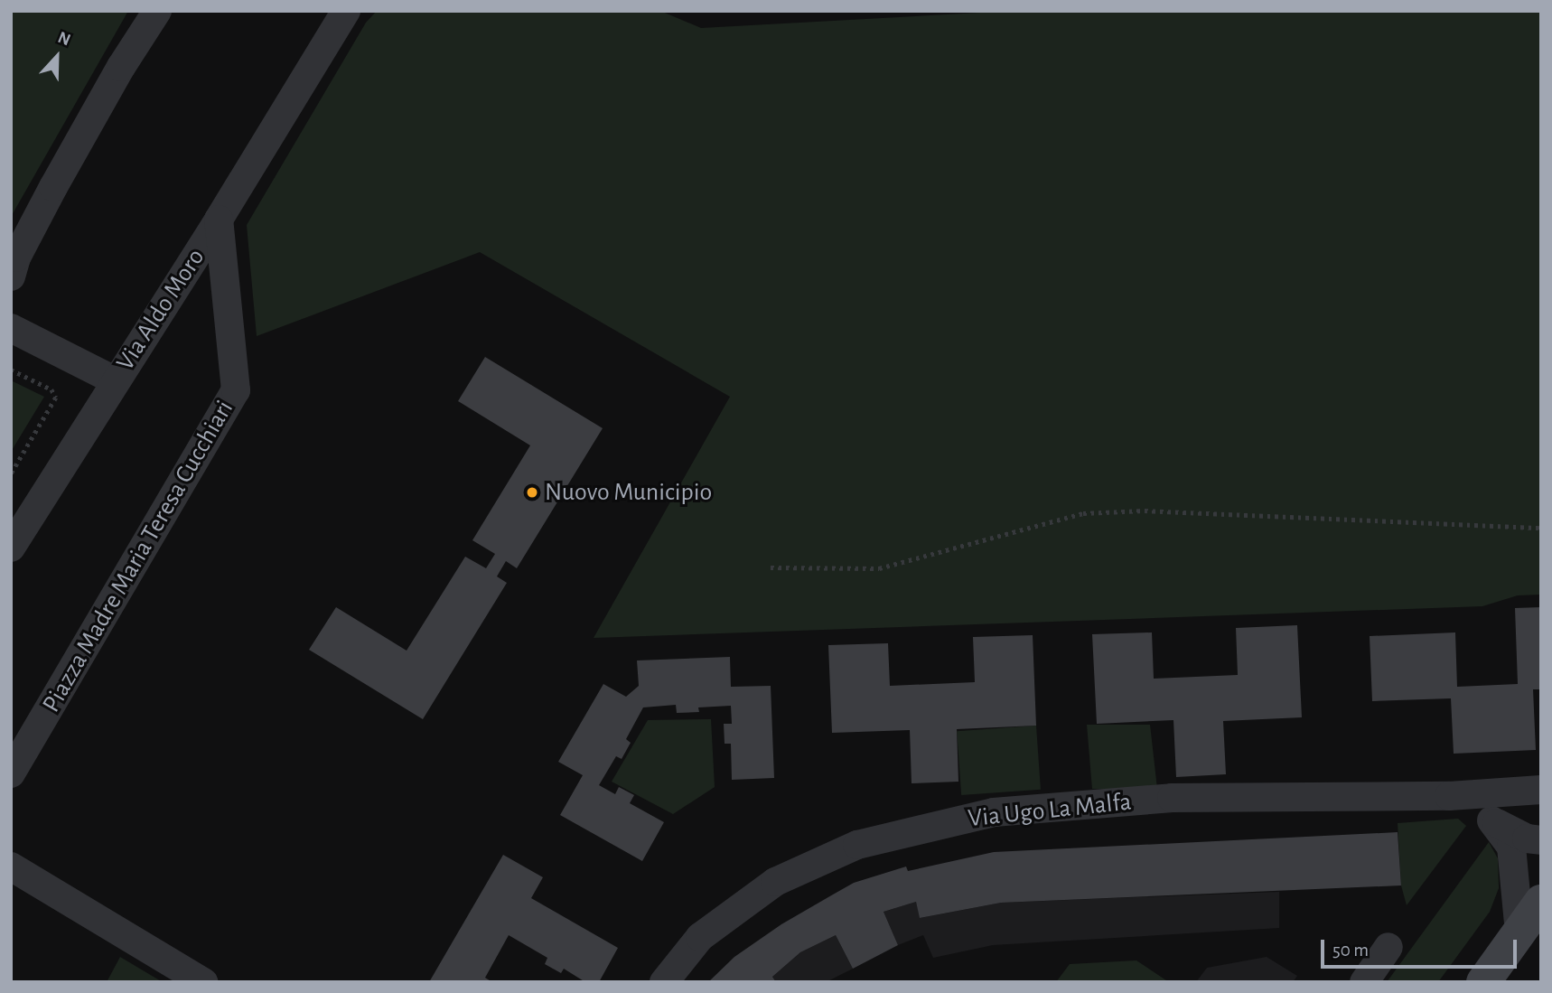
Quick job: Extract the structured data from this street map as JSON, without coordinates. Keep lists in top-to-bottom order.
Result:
{
  "streets": {
    "street": ["Via Aldo Moro", "Piazza Madre Maria Teresa Cucchiari", "Via Ugo La Malfa"]
  },
  "crossings": [
    ["Via Aldo Moro", "Piazza Madre Maria Teresa Cucchiari"]
  ],
  "places": ["Nuovo Municipio"],
  "scale_bar": "50 m",
  "north": "top"
}
